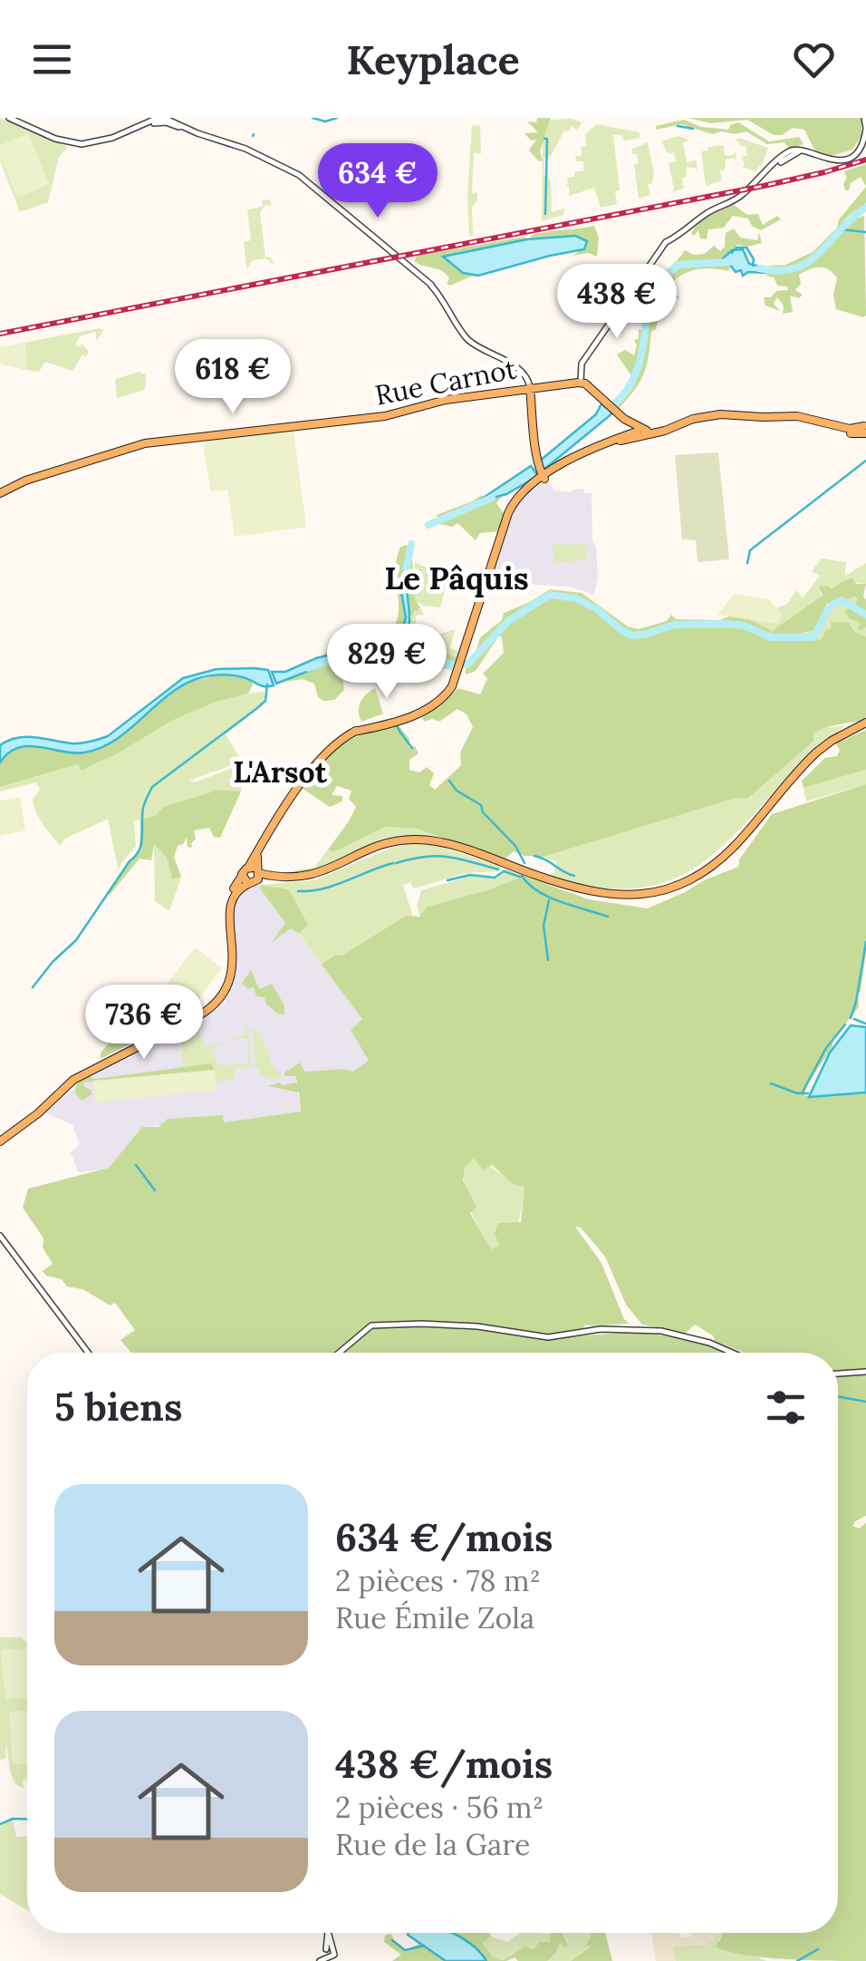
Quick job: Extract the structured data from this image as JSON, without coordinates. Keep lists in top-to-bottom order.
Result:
{
  "streets": {
    "main road": ["Rue Carnot"]
  },
  "districts": ["Le Pâquis", "L'Arsot"],
  "page": {
    "header": "Keyplace",
    "price": [
      "634 €",
      "438 €",
      "618 €",
      "829 €",
      "736 €"
    ],
    "heading": "5 biens",
    "list": [
      {
        "name": "634 €/mois",
        "note": "2 pièces · 78 m² · Rue Émile Zola"
      },
      {
        "name": "438 €/mois",
        "note": "2 pièces · 56 m² · Rue de la Gare"
      }
    ]
  }
}
